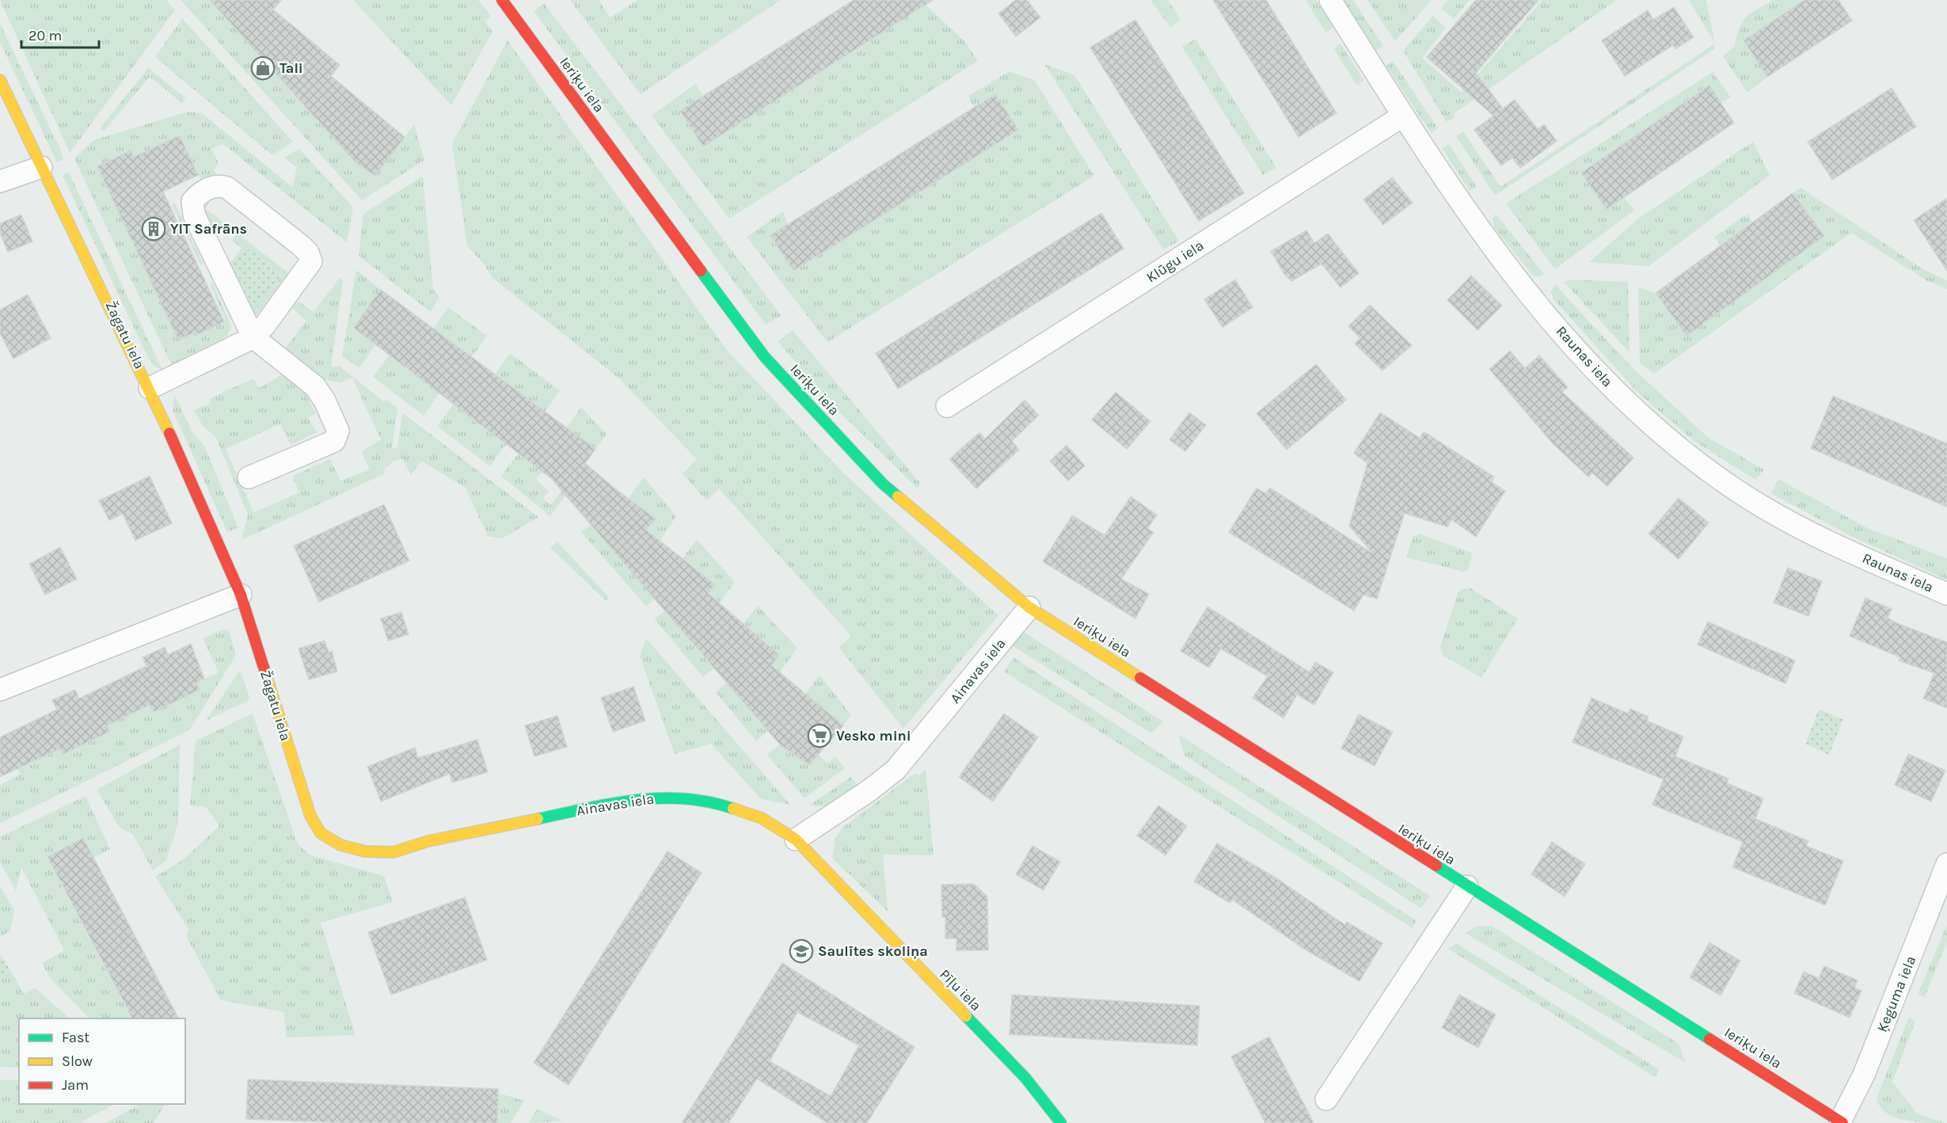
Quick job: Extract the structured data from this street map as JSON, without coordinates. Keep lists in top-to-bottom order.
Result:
{
  "streets": {
    "street": [
      "Ieriķu iela",
      "Klūgu iela",
      "Žagatu iela",
      "Raunas iela",
      "Ainavas iela",
      "Pīļu iela",
      "Ķeguma iela"
    ]
  },
  "crossings": [
    ["Ieriķu iela", "Ainavas iela"],
    ["Ieriķu iela", "Ķeguma iela"],
    ["Klūgu iela", "Raunas iela"],
    ["Žagatu iela", "Ainavas iela"],
    ["Ainavas iela", "Pīļu iela"]
  ],
  "places": {
    "shop": ["Tali"],
    "building": ["YIT Safrāns"],
    "supermarket": ["Vesko mini"],
    "school or university": ["Saulītes skoliņa"]
  },
  "legend": ["Fast", "Slow", "Jam"],
  "scale_bar": "20 m"
}
